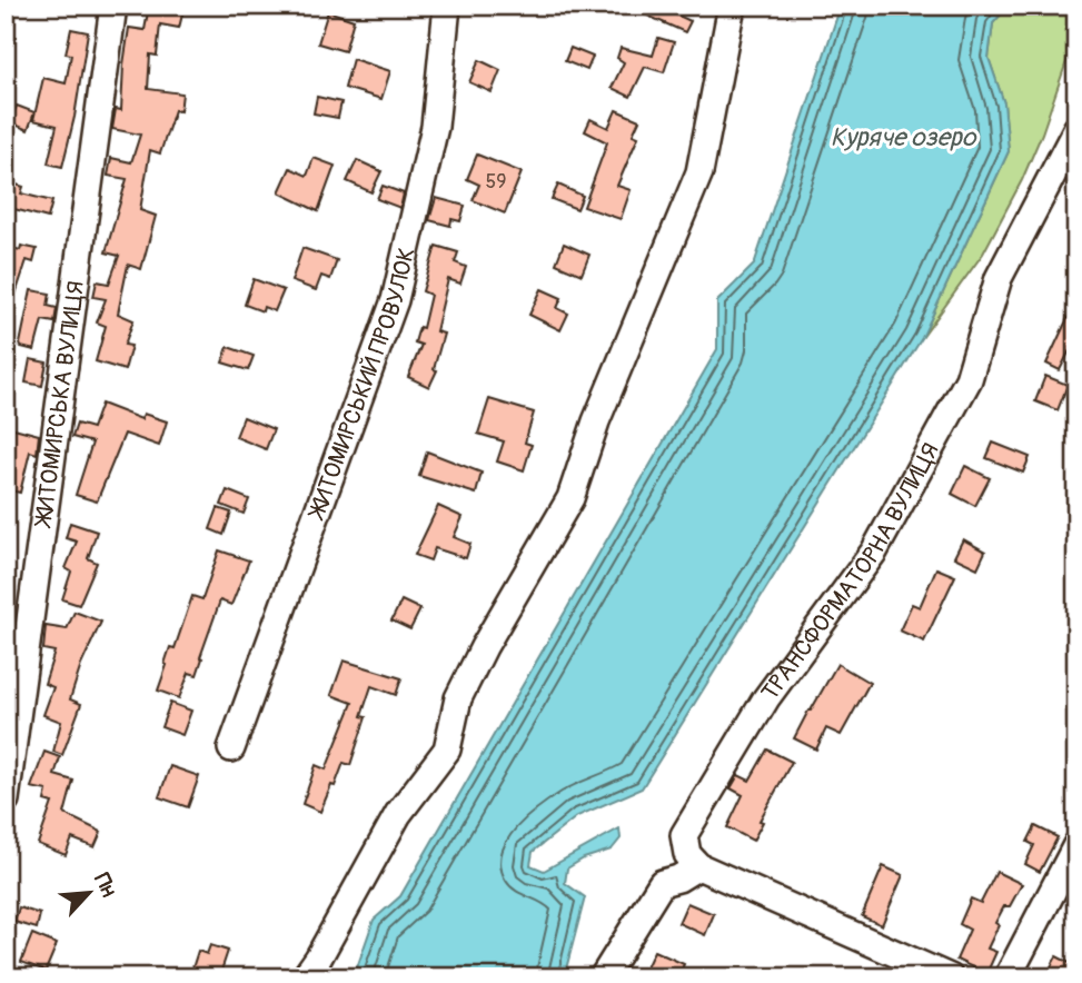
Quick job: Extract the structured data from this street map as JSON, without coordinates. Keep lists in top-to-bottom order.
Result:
{
  "streets": {
    "street": ["ЖИТОМИРСЬКИЙ ПРОВУЛОК", "ЖИТОМИРСЬКА ВУЛИЦЯ", "ТРАНСФОРМАТОРНА ВУЛИЦЯ"]
  },
  "water": ["Куряче озеро"],
  "house_numbers": ["59"],
  "north": "top right"
}
